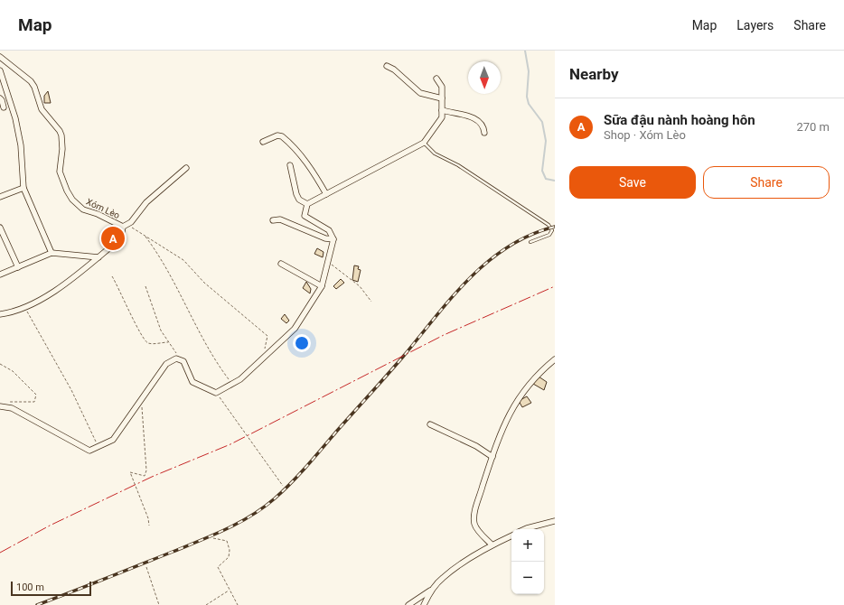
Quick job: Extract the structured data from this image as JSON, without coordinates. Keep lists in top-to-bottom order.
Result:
{
  "streets": {
    "street": ["Xóm Lèo"]
  },
  "scale_bar": "100 m",
  "north": "bottom",
  "page": {
    "header": "Map",
    "nav": ["Map", "Layers", "Share"],
    "heading": "Nearby",
    "list": [
      {
        "mark": "A",
        "name": "Sữa đậu nành hoàng hôn",
        "note": "Shop · Xóm Lèo",
        "value": "270 m"
      }
    ],
    "buttons": ["Save", "Share"],
    "pins": "A",
    "map_buttons": ["+", "−"],
    "scale": "100 m"
  }
}
